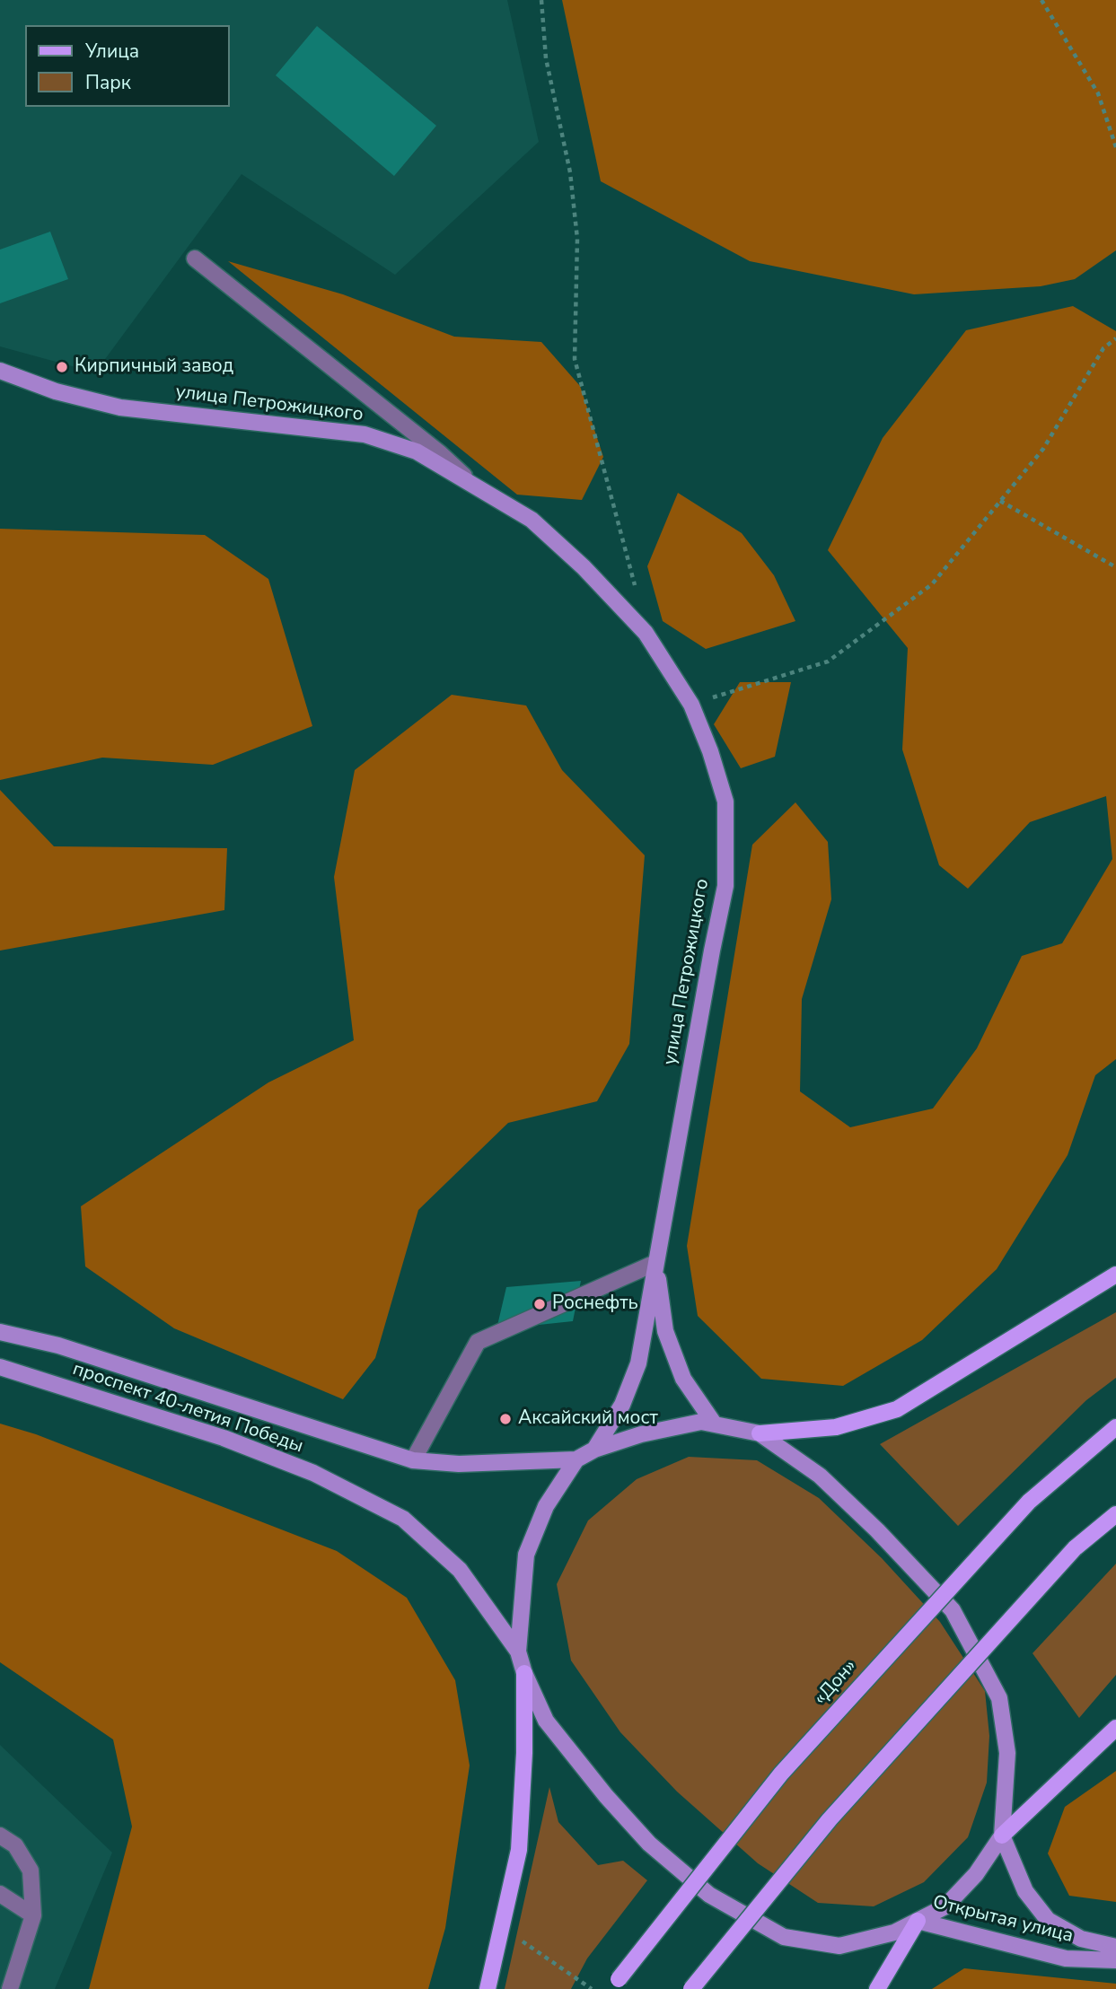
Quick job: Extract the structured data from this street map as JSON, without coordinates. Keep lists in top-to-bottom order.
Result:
{
  "streets": {
    "main road": [
      "улица Петрожицкого",
      "проспект 40-летия Победы",
      "«Дон»",
      "Открытая улица"
    ]
  },
  "places": ["Кирпичный завод", "Роснефть", "Аксайский мост"],
  "legend": ["Улица", "Парк"]
}
